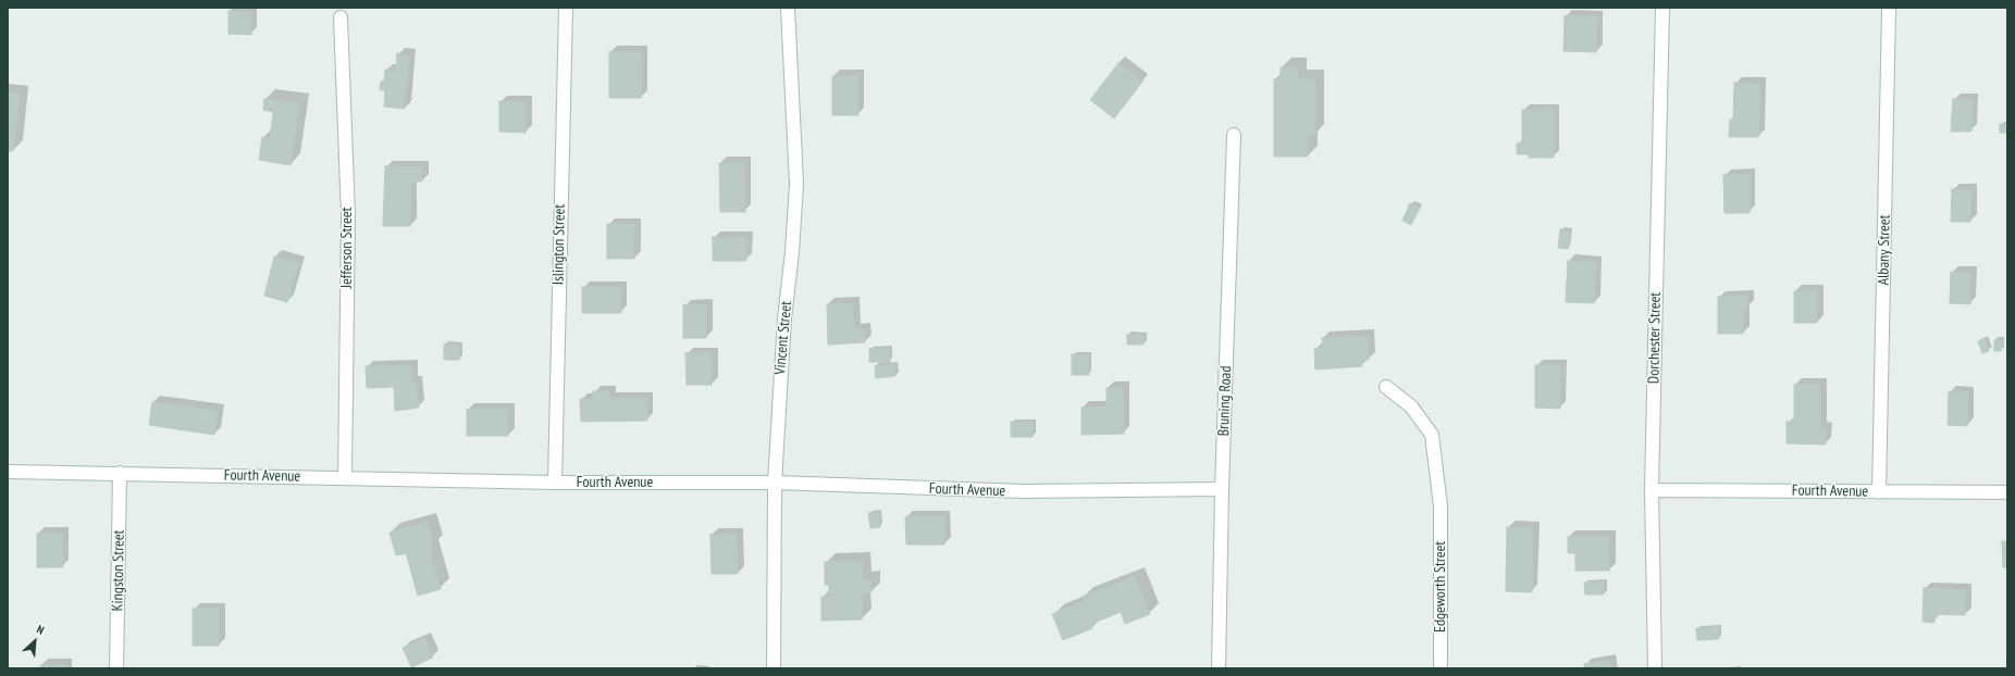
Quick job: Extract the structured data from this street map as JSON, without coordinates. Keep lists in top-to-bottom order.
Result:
{
  "streets": {
    "street": [
      "Islington Street",
      "Jefferson Street",
      "Albany Street",
      "Vincent Street",
      "Dorchester Street",
      "Bruning Road",
      "Fourth Avenue",
      "Kingston Street",
      "Edgeworth Street"
    ]
  },
  "crossings": [
    ["Islington Street", "Fourth Avenue"],
    ["Jefferson Street", "Fourth Avenue"],
    ["Albany Street", "Fourth Avenue"],
    ["Vincent Street", "Fourth Avenue"],
    ["Dorchester Street", "Fourth Avenue"],
    ["Bruning Road", "Fourth Avenue"],
    ["Fourth Avenue", "Kingston Street"]
  ],
  "north": "top right"
}
